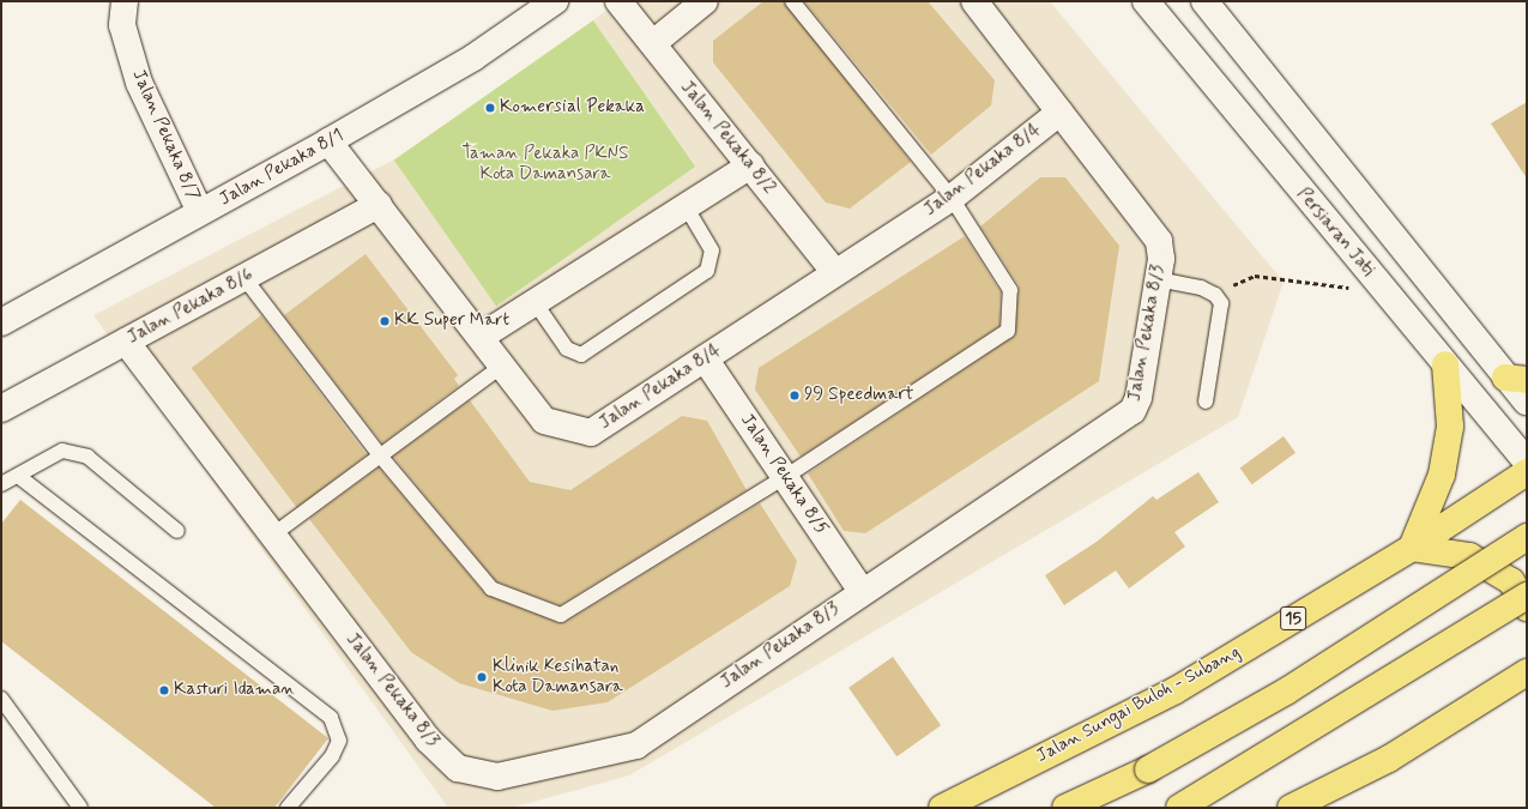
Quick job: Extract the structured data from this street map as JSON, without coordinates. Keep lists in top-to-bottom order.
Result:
{
  "streets": {
    "highway": ["15", "Jalan Sungai Buloh - Subang"],
    "street": [
      "Jalan Pekaka 8/7",
      "Jalan Pekaka 8/2",
      "Jalan Pekaka 8/1",
      "Jalan Pekaka 8/4",
      "Persiaran Jati",
      "Jalan Pekaka 8/6",
      "Jalan Pekaka 8/3",
      "Jalan Pekaka 8/5"
    ]
  },
  "crossings": [
    ["Jalan Pekaka 8/7", "Jalan Pekaka 8/1"],
    ["Jalan Pekaka 8/2", "Jalan Pekaka 8/4"],
    ["Jalan Pekaka 8/1", "Jalan Pekaka 8/4"],
    ["Jalan Pekaka 8/4", "Jalan Pekaka 8/6"],
    ["Jalan Pekaka 8/4", "Jalan Pekaka 8/3"],
    ["Jalan Pekaka 8/4", "Jalan Pekaka 8/5"],
    ["Jalan Pekaka 8/6", "Jalan Pekaka 8/3"],
    ["Jalan Pekaka 8/3", "Jalan Pekaka 8/5"]
  ],
  "parks": ["Taman Pekaka PKNS Kota Damansara"],
  "places": [
    "Komersial Pekaka",
    "KK Super Mart",
    "99 Speedmart",
    "Klinik Kesihatan Kota Damansara",
    "Kasturi Idaman"
  ]
}
